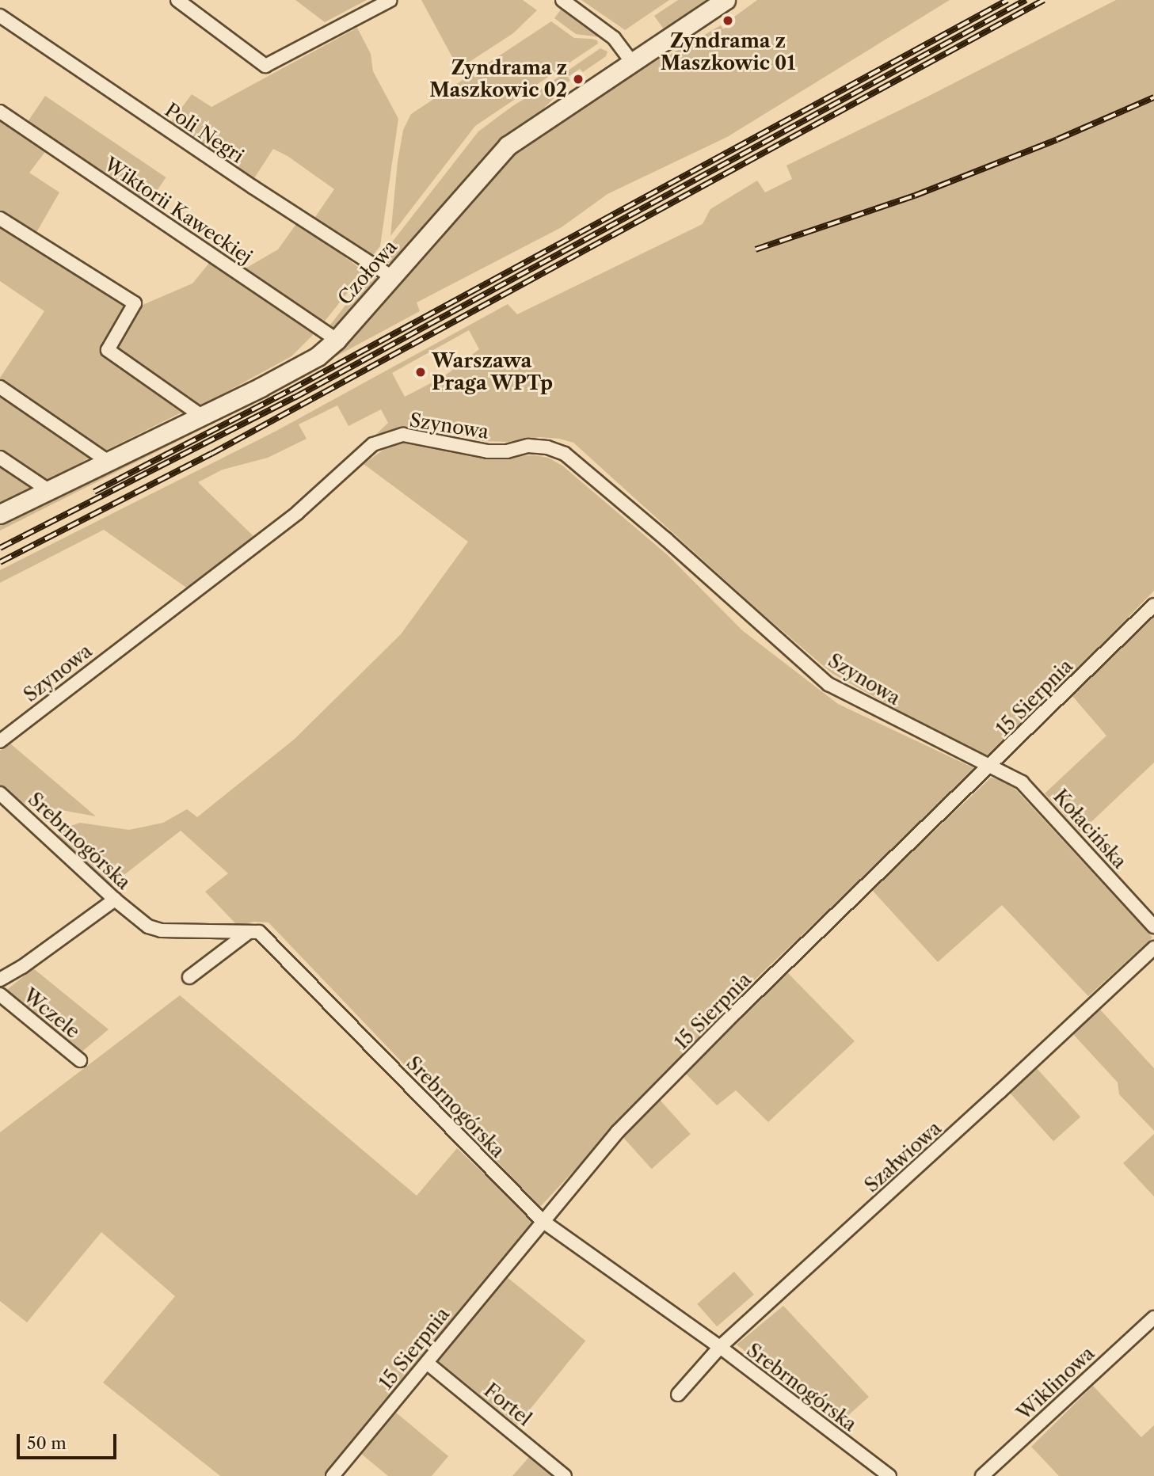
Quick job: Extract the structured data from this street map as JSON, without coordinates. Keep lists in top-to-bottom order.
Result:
{
  "streets": {
    "street": [
      "Poli Negri",
      "Wiktorii Kaweckiej",
      "Czołowa",
      "Szynowa",
      "15 Sierpnia",
      "Kołacińska",
      "Srebrnogórska",
      "Wczele",
      "Szałwiowa",
      "Wiklinowa",
      "Fortel"
    ]
  },
  "crossings": [
    ["Poli Negri", "Czołowa"],
    ["Wiktorii Kaweckiej", "Czołowa"],
    ["Szynowa", "15 Sierpnia"],
    ["Szynowa", "Kołacińska"],
    ["15 Sierpnia", "Kołacińska"],
    ["15 Sierpnia", "Srebrnogórska"],
    ["15 Sierpnia", "Fortel"],
    ["Srebrnogórska", "Szałwiowa"]
  ],
  "places": ["Zyndrama z Maszkowic 01", "Zyndrama z Maszkowic 02", "Warszawa Praga WPTp"],
  "scale_bar": "50 m"
}
